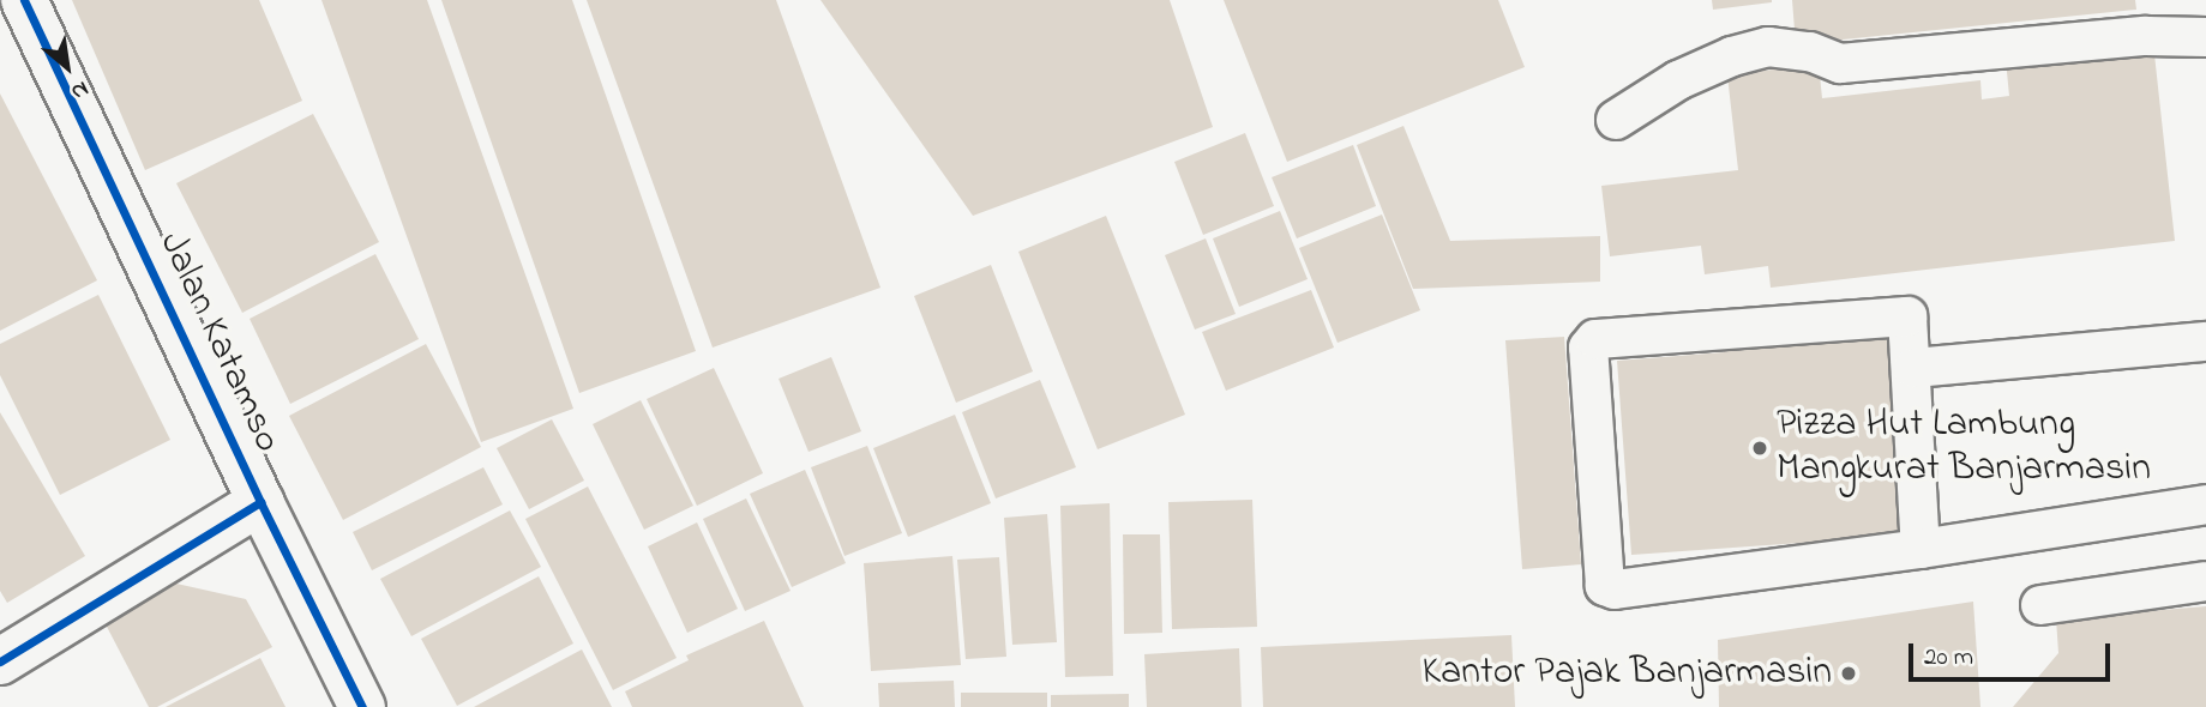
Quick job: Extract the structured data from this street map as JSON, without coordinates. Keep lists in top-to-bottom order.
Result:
{
  "streets": {
    "street": ["Jalan Katamso"]
  },
  "places": ["Pizza Hut Lambung Mangkurat Banjarmasin", "Kantor Pajak Banjarmasin"],
  "scale_bar": "20 m",
  "north": "bottom right"
}
